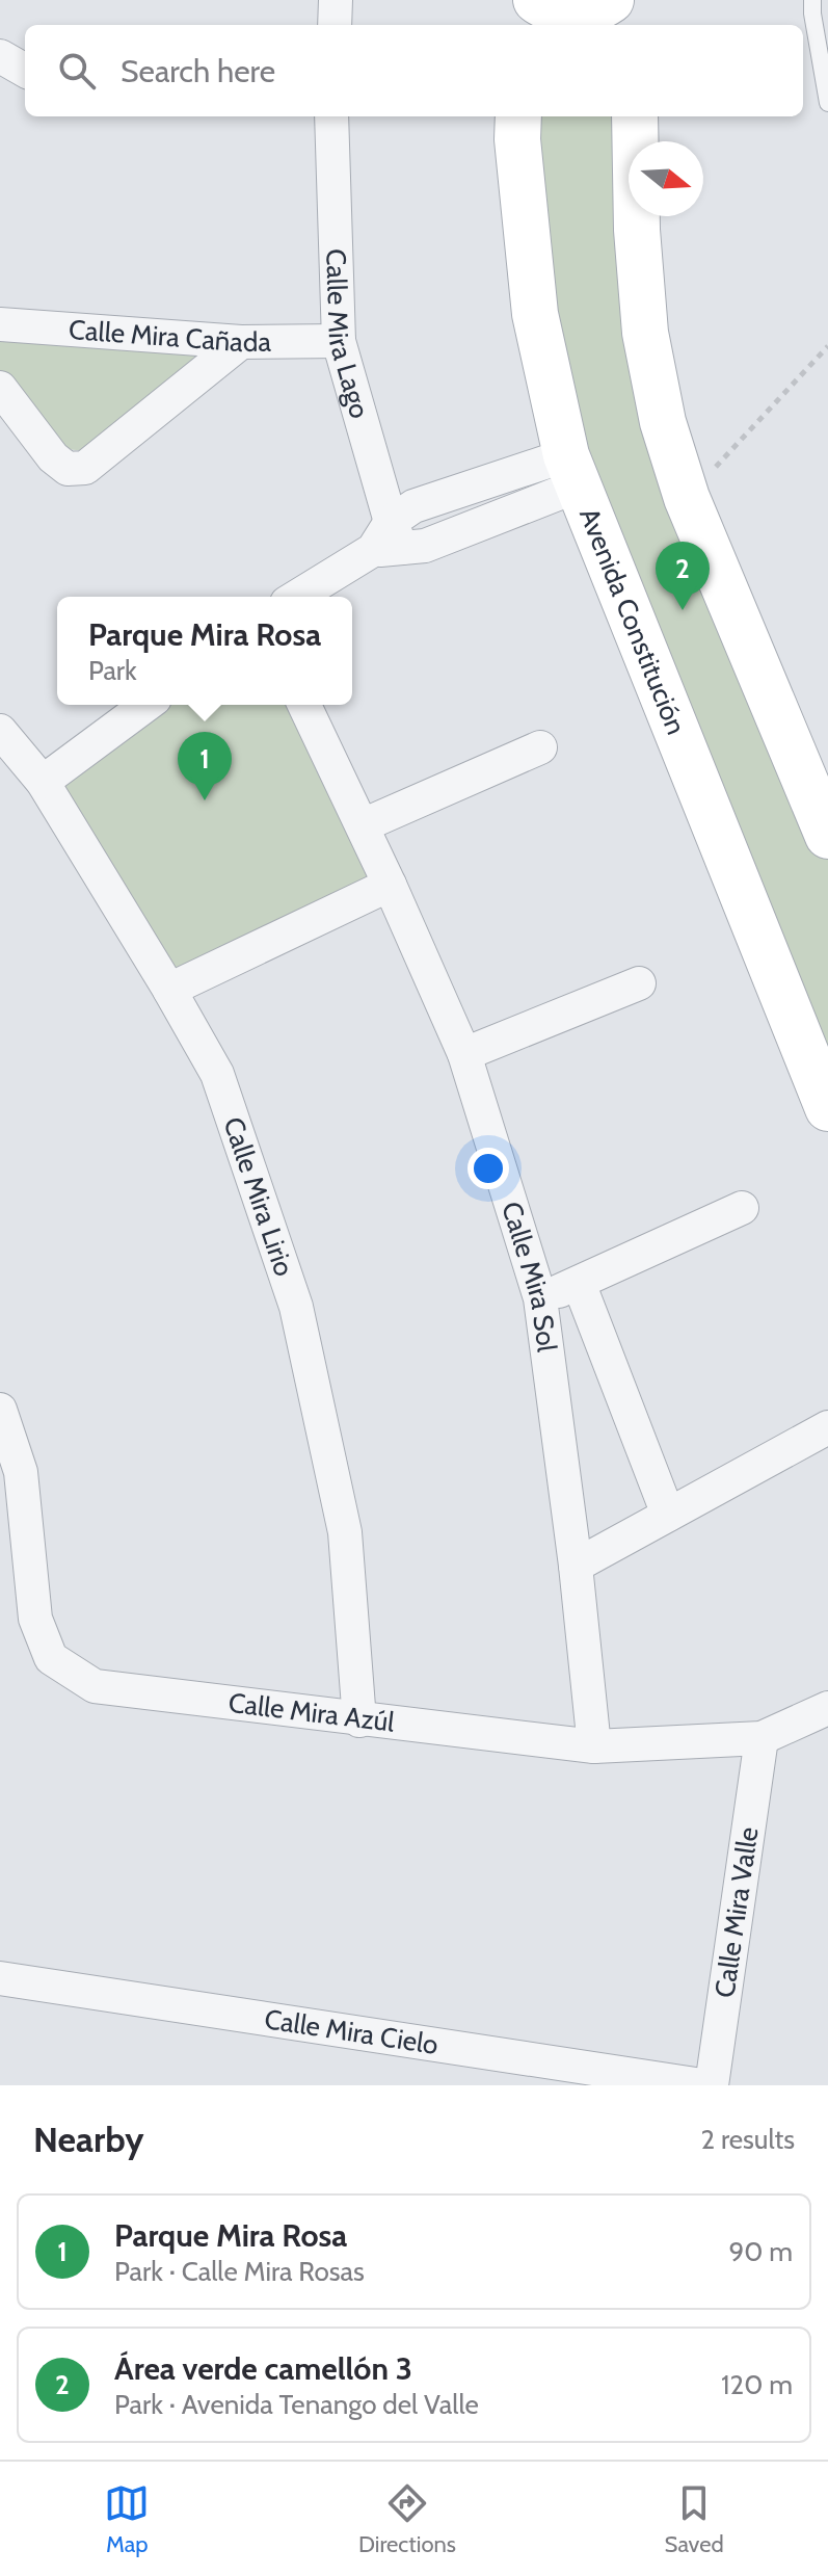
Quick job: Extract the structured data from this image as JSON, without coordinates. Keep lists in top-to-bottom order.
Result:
{
  "streets": {
    "main road": ["Avenida Constitución"],
    "street": [
      "Calle Mira Lago",
      "Calle Mira Cañada",
      "Calle Mira Lirio",
      "Calle Mira Sol",
      "Calle Mira Azúl",
      "Calle Mira Valle",
      "Calle Mira Cielo"
    ]
  },
  "crossings": [
    ["Calle Mira Lago", "Calle Mira Cañada"],
    ["Calle Mira Lirio", "Calle Mira Azúl"],
    ["Calle Mira Sol", "Calle Mira Azúl"],
    ["Calle Mira Azúl", "Calle Mira Valle"]
  ],
  "north": "right",
  "page": {
    "search": "Search here",
    "pins": ["2", "1"],
    "popup": ["Parque Mira Rosa", "Park"],
    "heading": ["Nearby", "2 results"],
    "list": [
      {
        "mark": "1",
        "name": "Parque Mira Rosa",
        "note": "Park · Calle Mira Rosas",
        "value": "90 m"
      },
      {
        "mark": "2",
        "name": "Área verde camellón 3",
        "note": "Park · Avenida Tenango del Valle",
        "value": "120 m"
      }
    ],
    "nav": ["Map", "Directions", "Saved"]
  }
}
